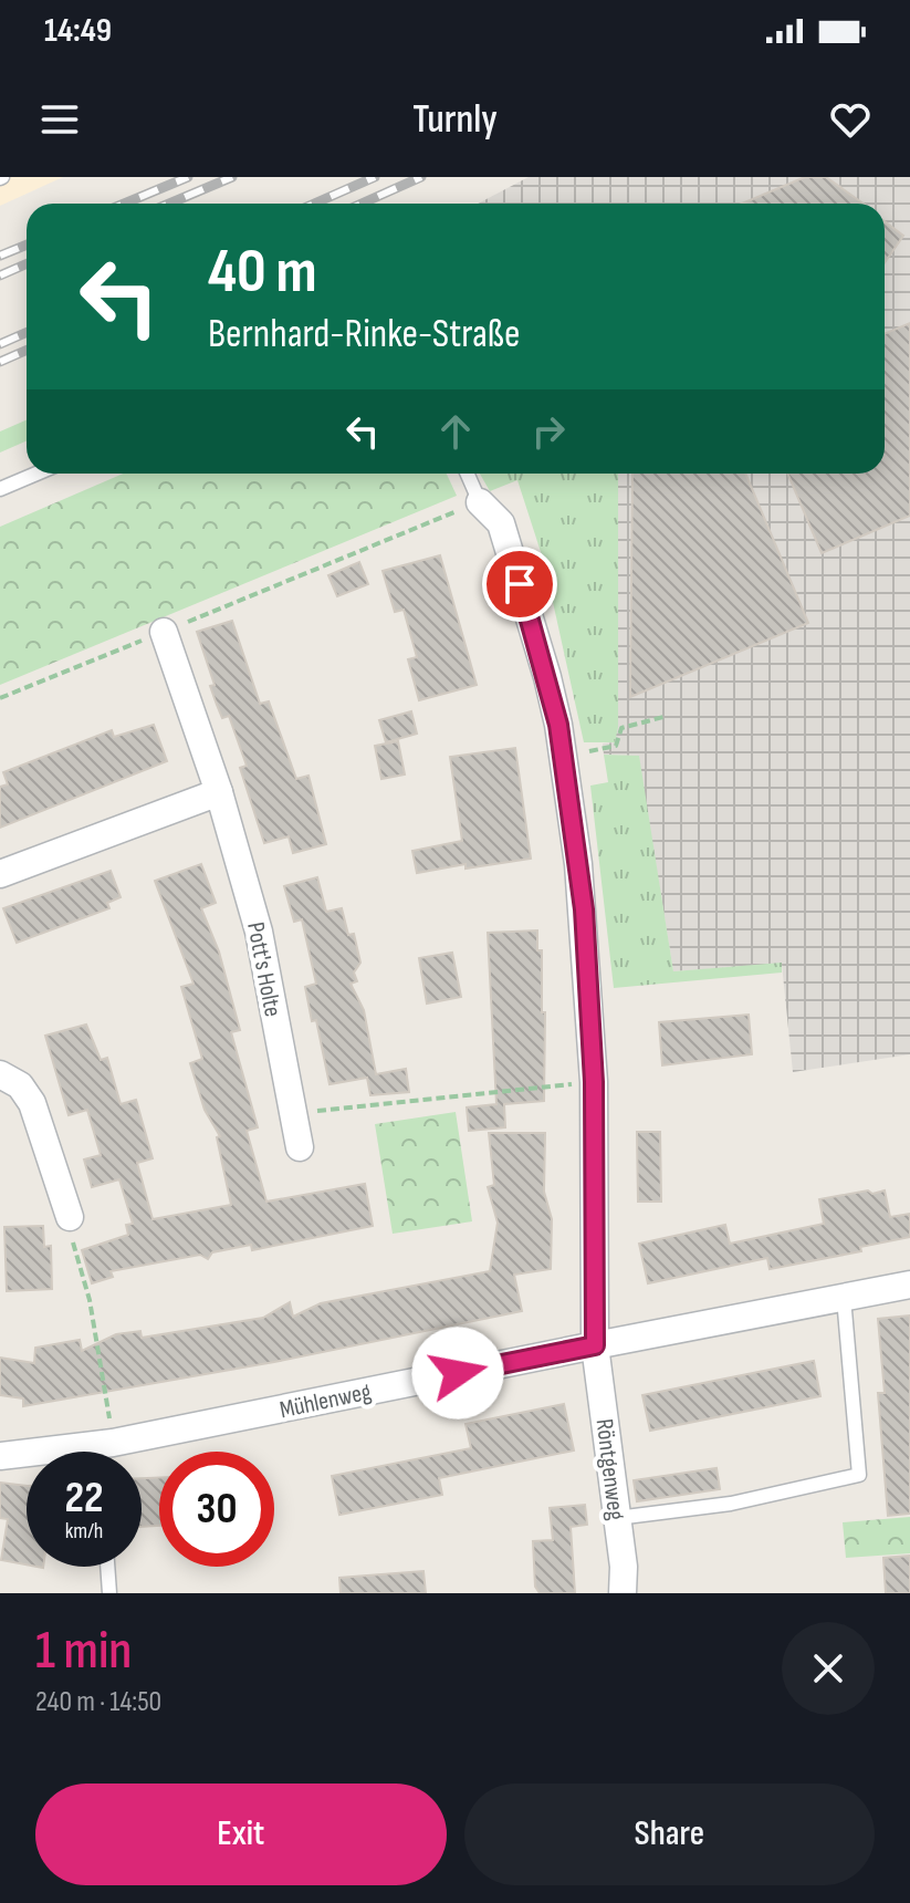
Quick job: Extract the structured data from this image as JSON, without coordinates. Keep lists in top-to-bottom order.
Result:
{
  "streets": {
    "street": ["Pott's Holte", "Mühlenweg", "Röntgenweg"]
  },
  "crossings": [
    ["Mühlenweg", "Röntgenweg"]
  ],
  "page": {
    "status": "14:49",
    "header": "Turnly",
    "turn": ["40 m", "Bernhard-Rinke-Straße"],
    "speed": "22 km/h",
    "limit": "30",
    "heading": ["1 min", "240 m · 14:50"],
    "buttons": ["Exit", "Share"]
  }
}
